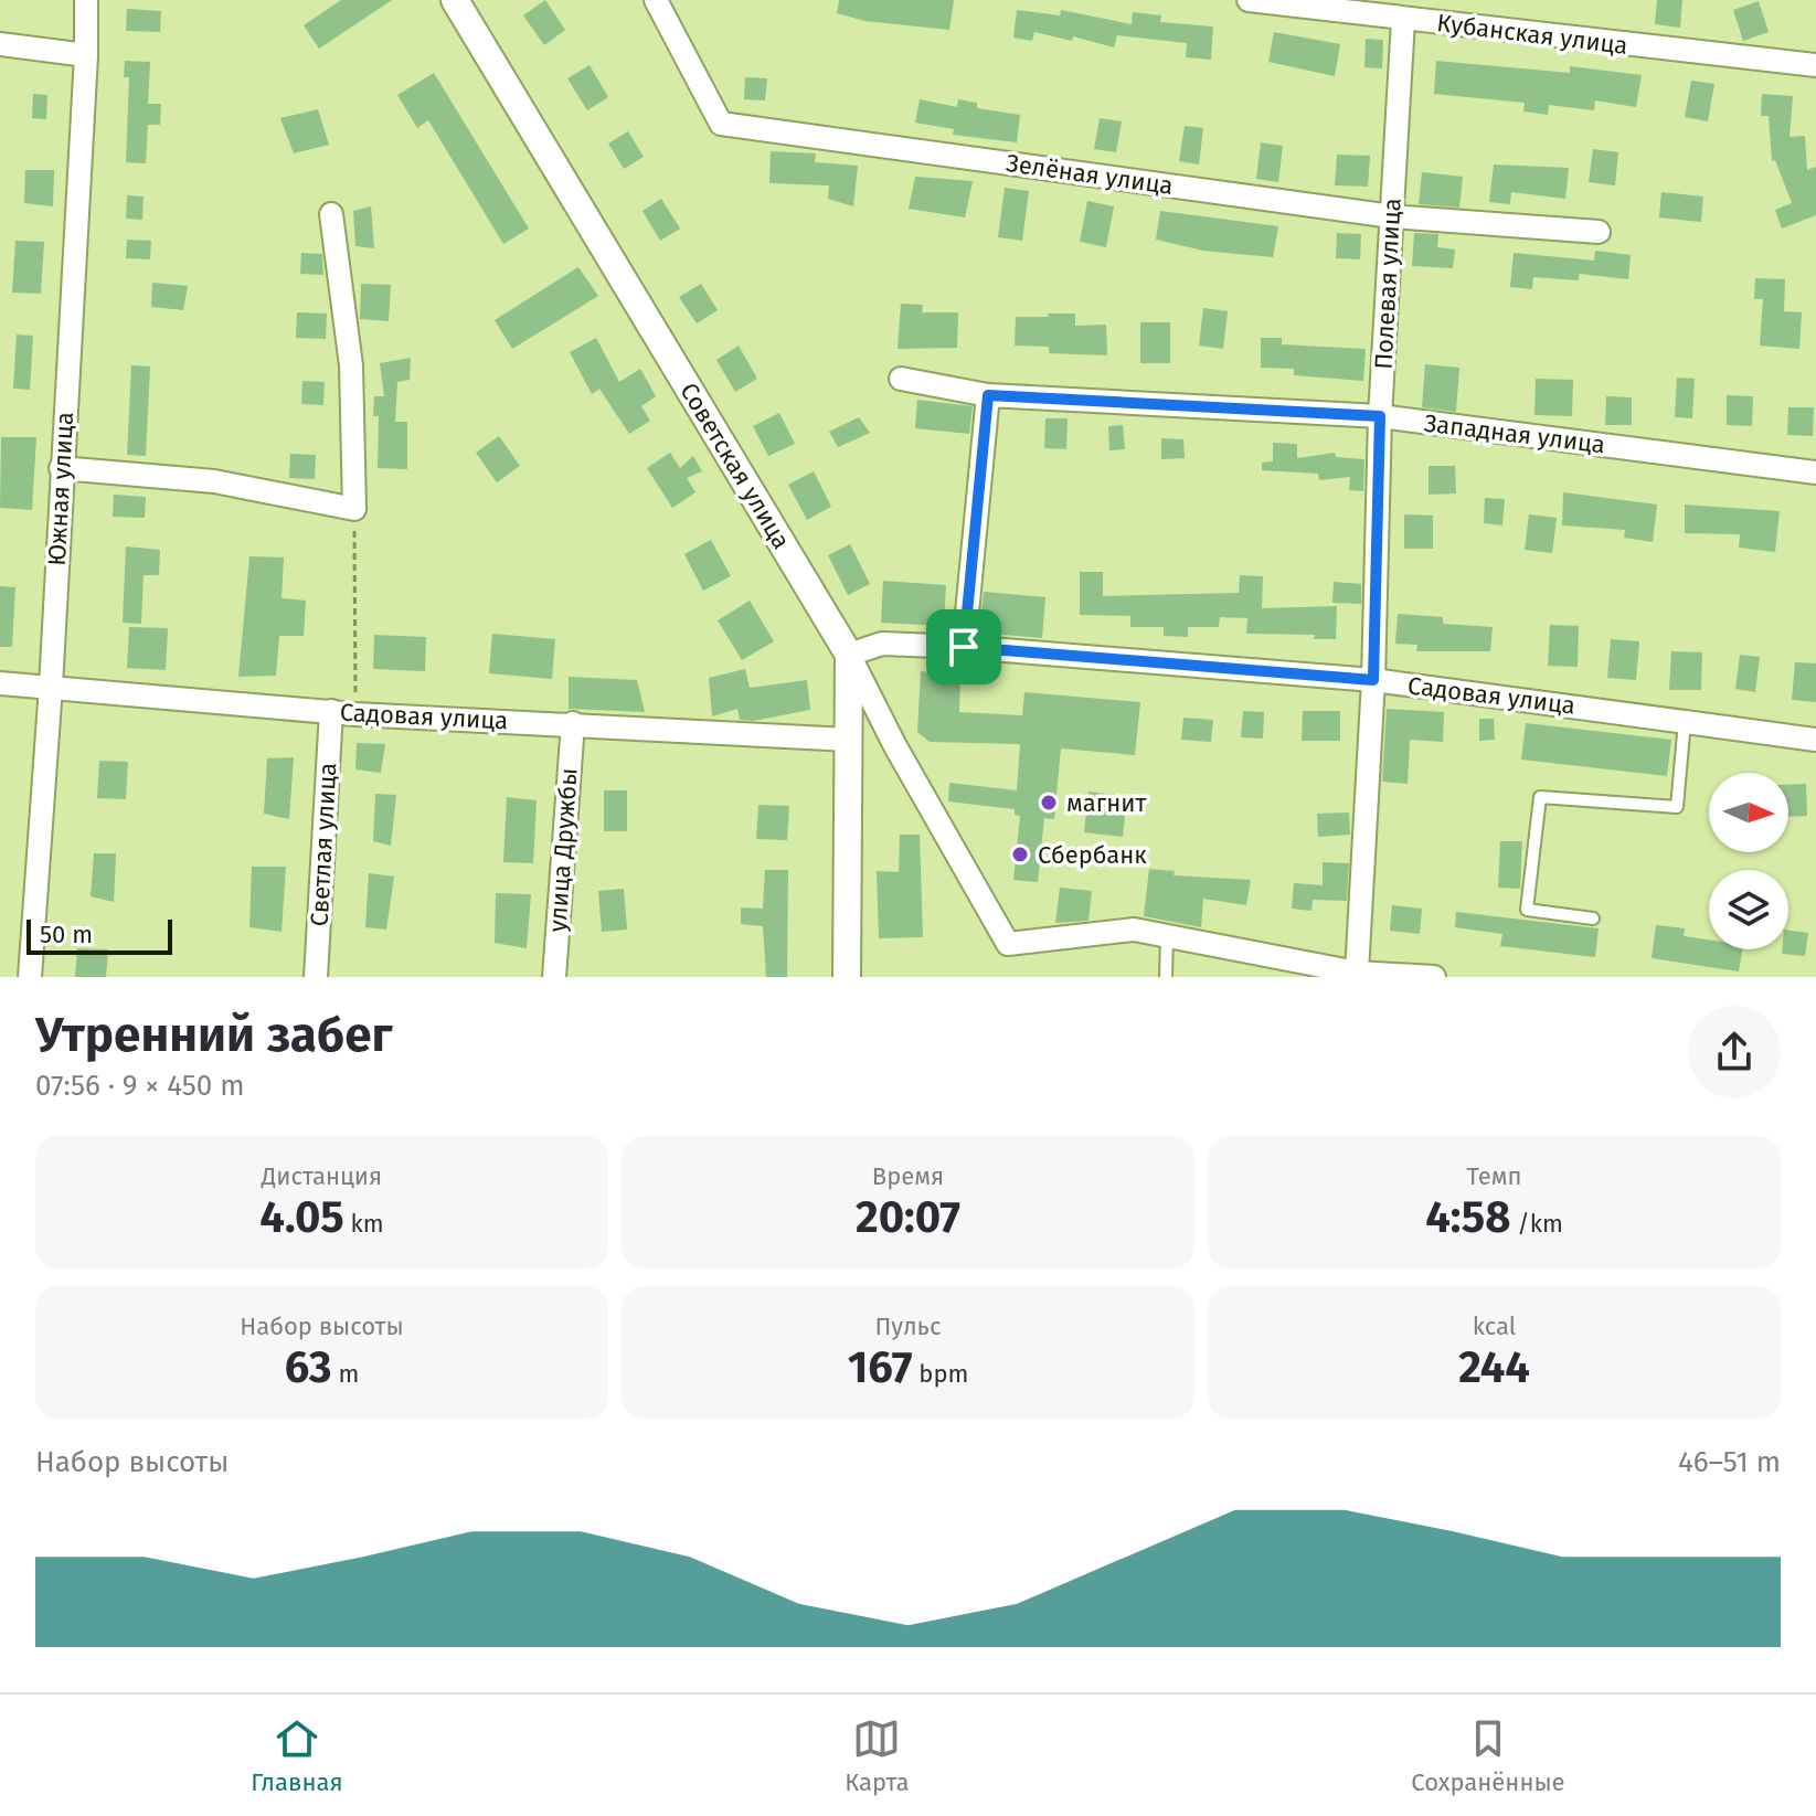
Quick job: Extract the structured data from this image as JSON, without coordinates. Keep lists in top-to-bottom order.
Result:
{
  "streets": {
    "street": [
      "Кубанская улица",
      "Зелёная улица",
      "Полевая улица",
      "Западная улица",
      "Советская улица",
      "Южная улица",
      "Садовая улица",
      "Светлая улица",
      "улица Дружбы"
    ]
  },
  "crossings": [
    ["Кубанская улица", "Полевая улица"],
    ["Зелёная улица", "Полевая улица"],
    ["Полевая улица", "Западная улица"],
    ["Полевая улица", "Садовая улица"],
    ["Советская улица", "Садовая улица"],
    ["Южная улица", "Садовая улица"],
    ["Садовая улица", "Светлая улица"],
    ["Садовая улица", "улица Дружбы"]
  ],
  "places": ["магнит", "Сбербанк"],
  "scale_bar": "50 m",
  "north": "right",
  "page": {
    "scale": "50 m",
    "heading": ["Утренний забег", "07:56 · 9 × 450 m"],
    "stats": [
      ["Дистанция", "4.05 km"],
      ["Время", "20:07"],
      ["Темп", "4:58 /km"],
      ["Набор высоты", "63 m"],
      ["Пульс", "167 bpm"],
      ["kcal", "244"]
    ],
    "chart": ["Набор высоты", "46–51 m"],
    "tabs": ["Главная", "Карта", "Сохранённые"]
  }
}
